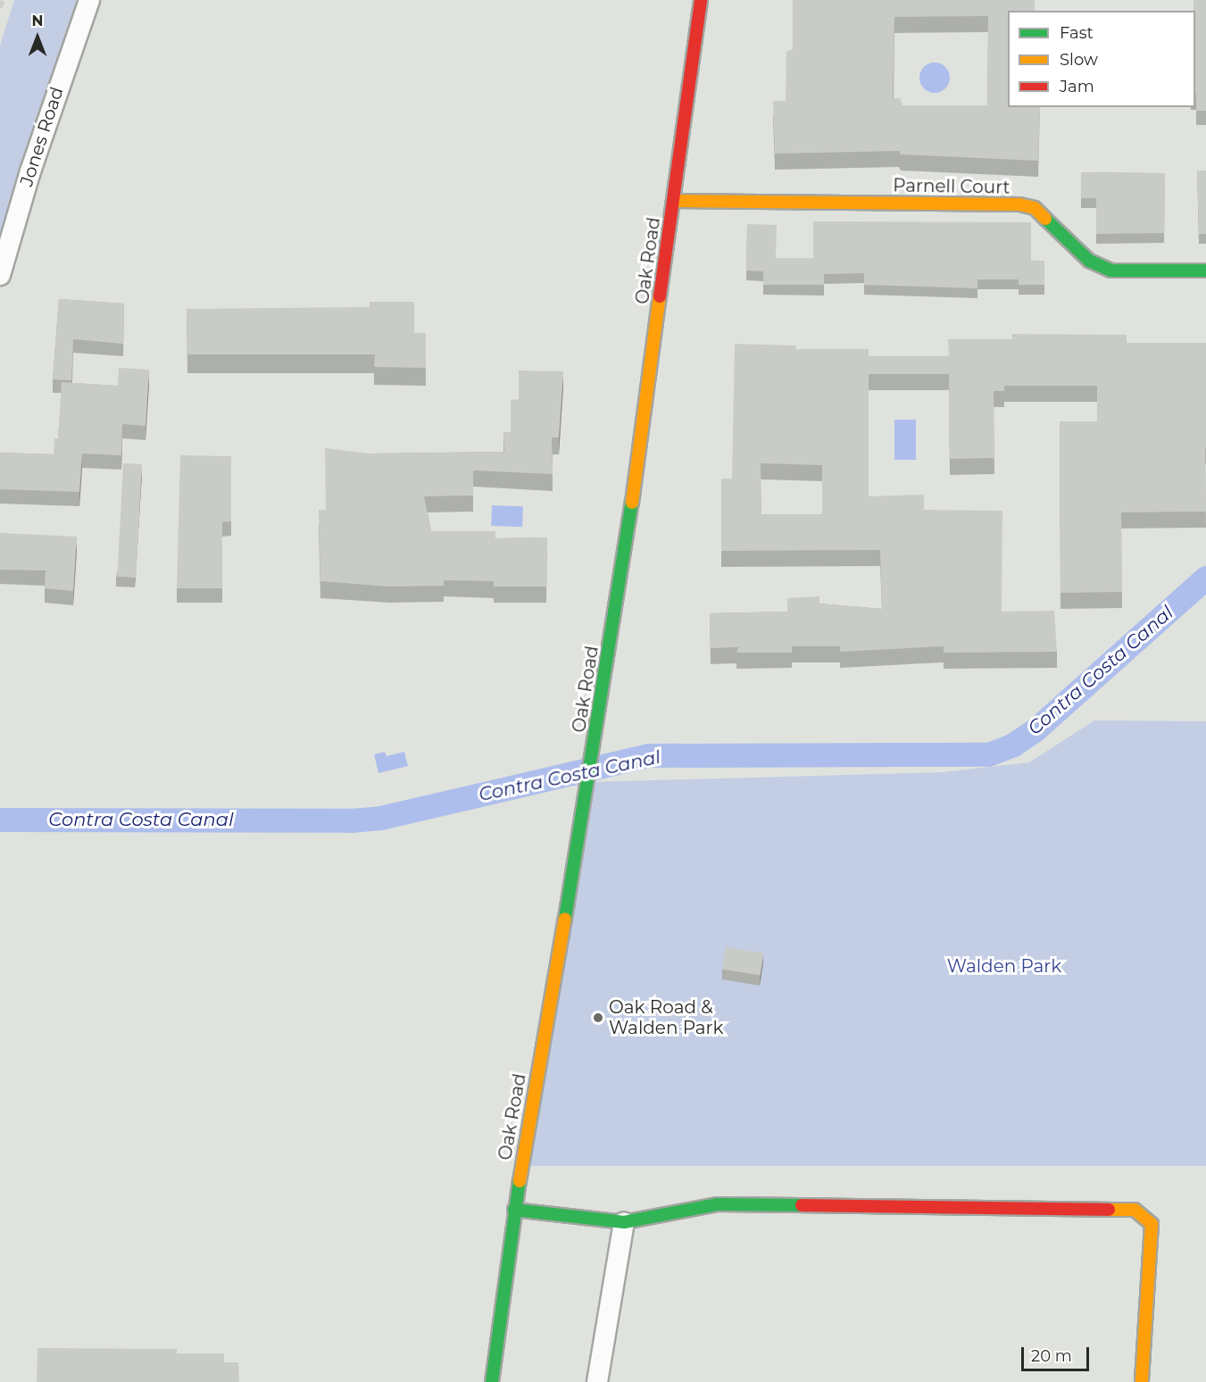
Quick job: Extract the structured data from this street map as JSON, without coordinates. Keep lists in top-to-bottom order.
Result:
{
  "streets": {
    "main road": ["Parnell Court", "Oak Road"],
    "street": ["Jones Road"]
  },
  "crossings": [
    ["Parnell Court", "Oak Road"]
  ],
  "water": ["Contra Costa Canal"],
  "parks": ["Walden Park"],
  "places": ["Oak Road & Walden Park"],
  "legend": ["Fast", "Slow", "Jam"],
  "scale_bar": "20 m",
  "north": "top"
}
